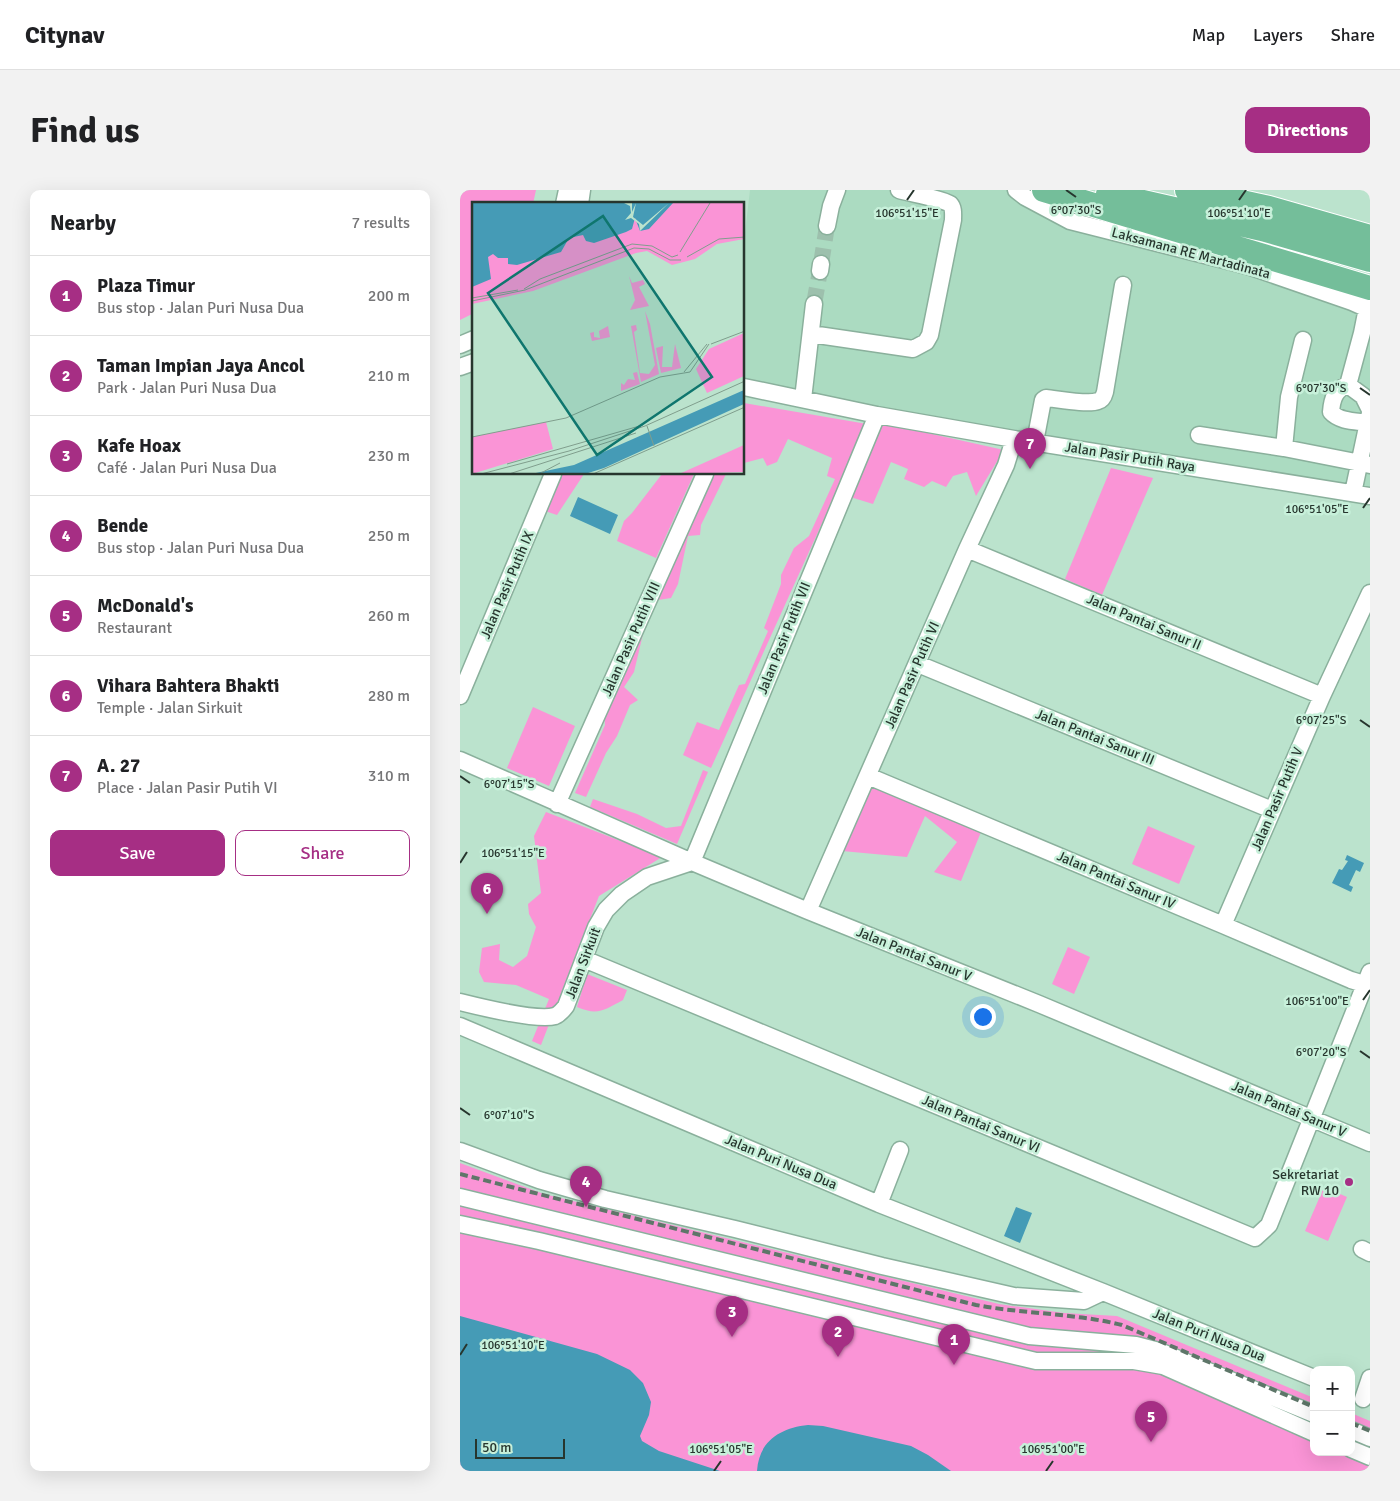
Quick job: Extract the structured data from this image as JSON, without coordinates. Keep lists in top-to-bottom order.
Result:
{
  "streets": {
    "street": [
      "Laksamana RE Martadinata",
      "Jalan Pasir Putih Raya",
      "Jalan Pasir Putih IX",
      "Jalan Pantai Sanur II",
      "Jalan Pasir Putih VII",
      "Jalan Pasir Putih VIII",
      "Jalan Pasir Putih VI",
      "Jalan Pantai Sanur III",
      "Jalan Pasir Putih V",
      "Jalan Pantai Sanur IV",
      "Jalan Pantai Sanur V",
      "Jalan Sirkuit",
      "Jalan Pantai Sanur VI",
      "Jalan Puri Nusa Dua"
    ]
  },
  "crossings": [
    ["Jalan Pasir Putih Raya", "Jalan Pasir Putih VII"],
    ["Jalan Pasir Putih Raya", "Jalan Pasir Putih VI"],
    ["Jalan Pantai Sanur II", "Jalan Pasir Putih VI"],
    ["Jalan Pantai Sanur II", "Jalan Pasir Putih V"],
    ["Jalan Pasir Putih VII", "Jalan Pantai Sanur V"],
    ["Jalan Pasir Putih VII", "Jalan Sirkuit"],
    ["Jalan Pasir Putih VIII", "Jalan Pantai Sanur V"],
    ["Jalan Pasir Putih VI", "Jalan Pantai Sanur III"],
    ["Jalan Pasir Putih VI", "Jalan Pantai Sanur IV"],
    ["Jalan Pasir Putih VI", "Jalan Pantai Sanur V"],
    ["Jalan Pantai Sanur III", "Jalan Pasir Putih V"],
    ["Jalan Pasir Putih V", "Jalan Pantai Sanur IV"],
    ["Jalan Pantai Sanur V", "Jalan Sirkuit"],
    ["Jalan Pantai Sanur V", "Jalan Pantai Sanur VI"],
    ["Jalan Sirkuit", "Jalan Pantai Sanur VI"]
  ],
  "places": ["Sekretariat RW 10"],
  "scale_bar": "50 m",
  "page": {
    "header": "Citynav",
    "nav": ["Map", "Layers", "Share"],
    "buttons": [
      "Directions",
      ["Save", "Share"]
    ],
    "title": "Find us",
    "heading": ["Nearby", "7 results"],
    "list": [
      {
        "mark": "1",
        "name": "Plaza Timur",
        "note": "Bus stop · Jalan Puri Nusa Dua",
        "value": "200 m"
      },
      {
        "mark": "2",
        "name": "Taman Impian Jaya Ancol",
        "note": "Park · Jalan Puri Nusa Dua",
        "value": "210 m"
      },
      {
        "mark": "3",
        "name": "Kafe Hoax",
        "note": "Café · Jalan Puri Nusa Dua",
        "value": "230 m"
      },
      {
        "mark": "4",
        "name": "Bende",
        "note": "Bus stop · Jalan Puri Nusa Dua",
        "value": "250 m"
      },
      {
        "mark": "5",
        "name": "McDonald's",
        "note": "Restaurant",
        "value": "260 m"
      },
      {
        "mark": "6",
        "name": "Vihara Bahtera Bhakti",
        "note": "Temple · Jalan Sirkuit",
        "value": "280 m"
      },
      {
        "mark": "7",
        "name": "A. 27",
        "note": "Place · Jalan Pasir Putih VI",
        "value": "310 m"
      }
    ],
    "pins": [
      "7",
      "6",
      "4",
      "3",
      "2",
      "1",
      "5"
    ],
    "map_buttons": ["+", "−"],
    "scale": "50 m"
  },
  "coordinates": [
    "6°07'30\"S",
    "106°51'15\"E",
    "106°51'10\"E",
    "106°51'05\"E",
    "6°07'25\"S",
    "6°07'15\"S",
    "106°51'00\"E",
    "6°07'20\"S",
    "6°07'10\"S"
  ]
}
